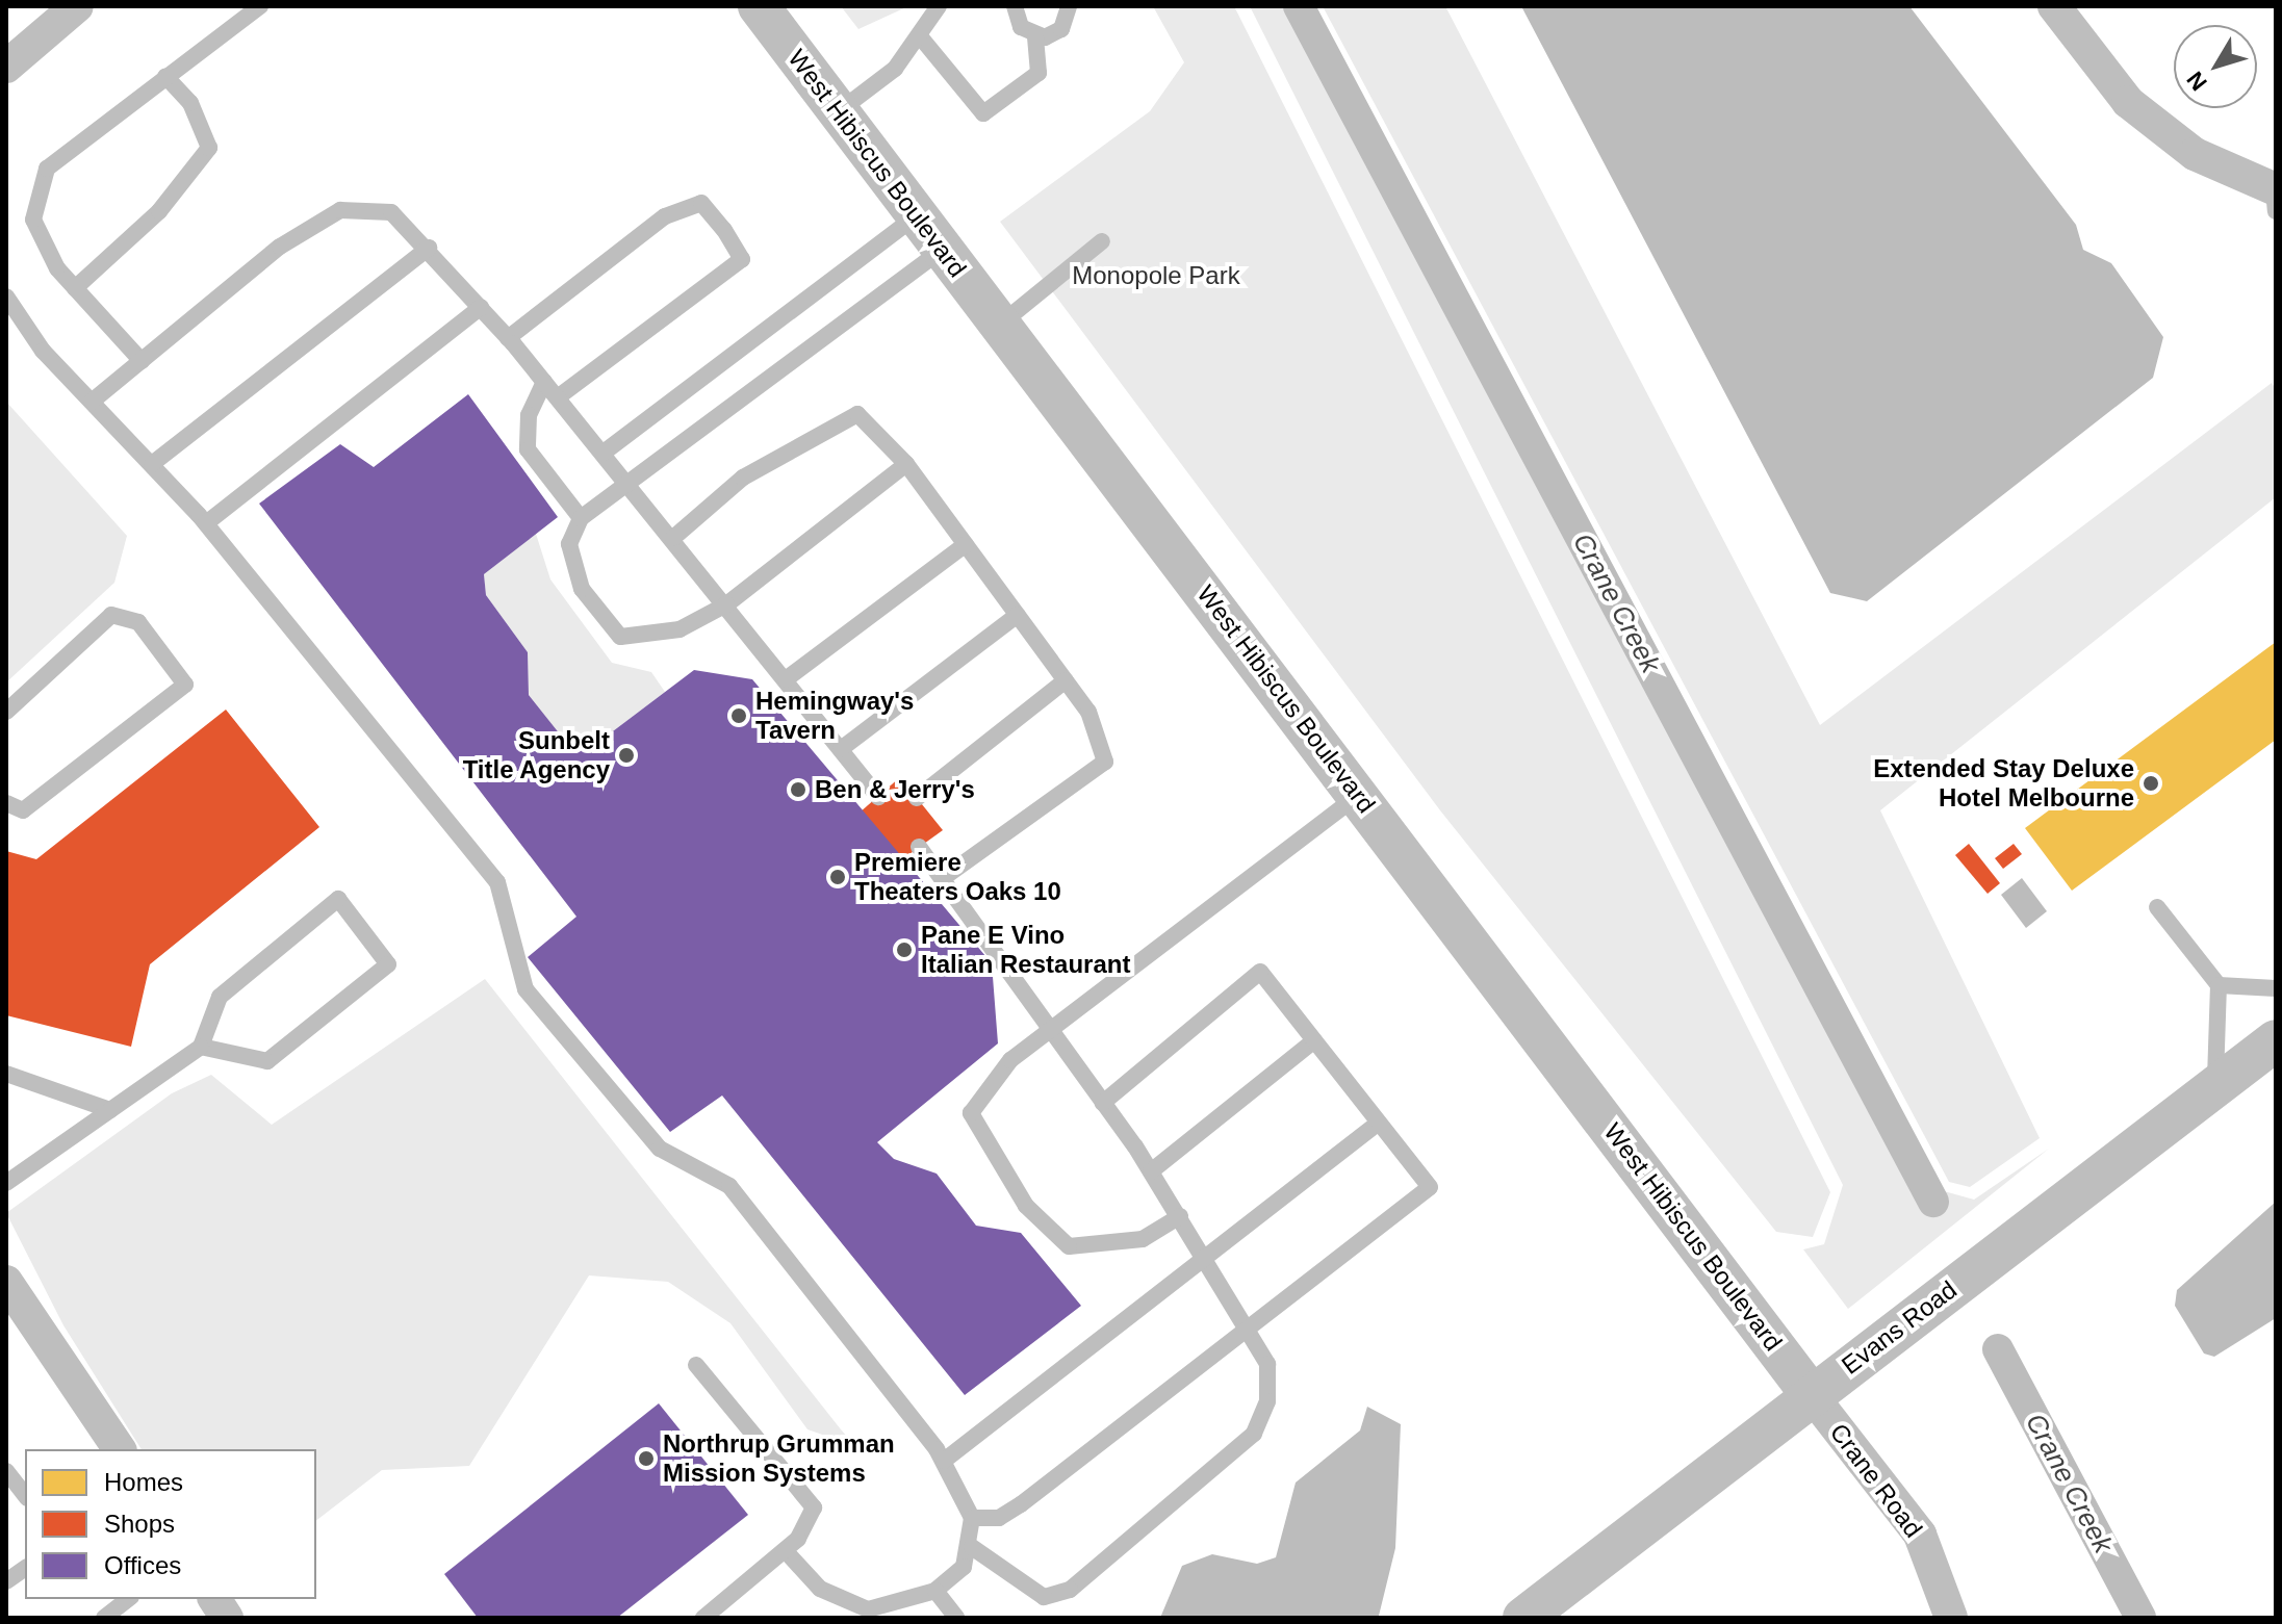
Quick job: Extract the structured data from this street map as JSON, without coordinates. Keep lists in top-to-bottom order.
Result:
{
  "streets": {
    "street": ["West Hibiscus Boulevard", "Evans Road", "Crane Road"]
  },
  "crossings": [
    ["West Hibiscus Boulevard", "Evans Road"],
    ["West Hibiscus Boulevard", "Crane Road"],
    ["Evans Road", "Crane Road"]
  ],
  "water": ["Crane Creek"],
  "parks": ["Monopole Park"],
  "places": [
    "Hemingway's Tavern",
    "Sunbelt Title Agency",
    "Extended Stay Deluxe Hotel Melbourne",
    "Ben & Jerry's",
    "Premiere Theaters Oaks 10",
    "Pane E Vino Italian Restaurant",
    "Northrup Grumman Mission Systems"
  ],
  "legend": ["Homes", "Shops", "Offices"],
  "north": "bottom left"
}
